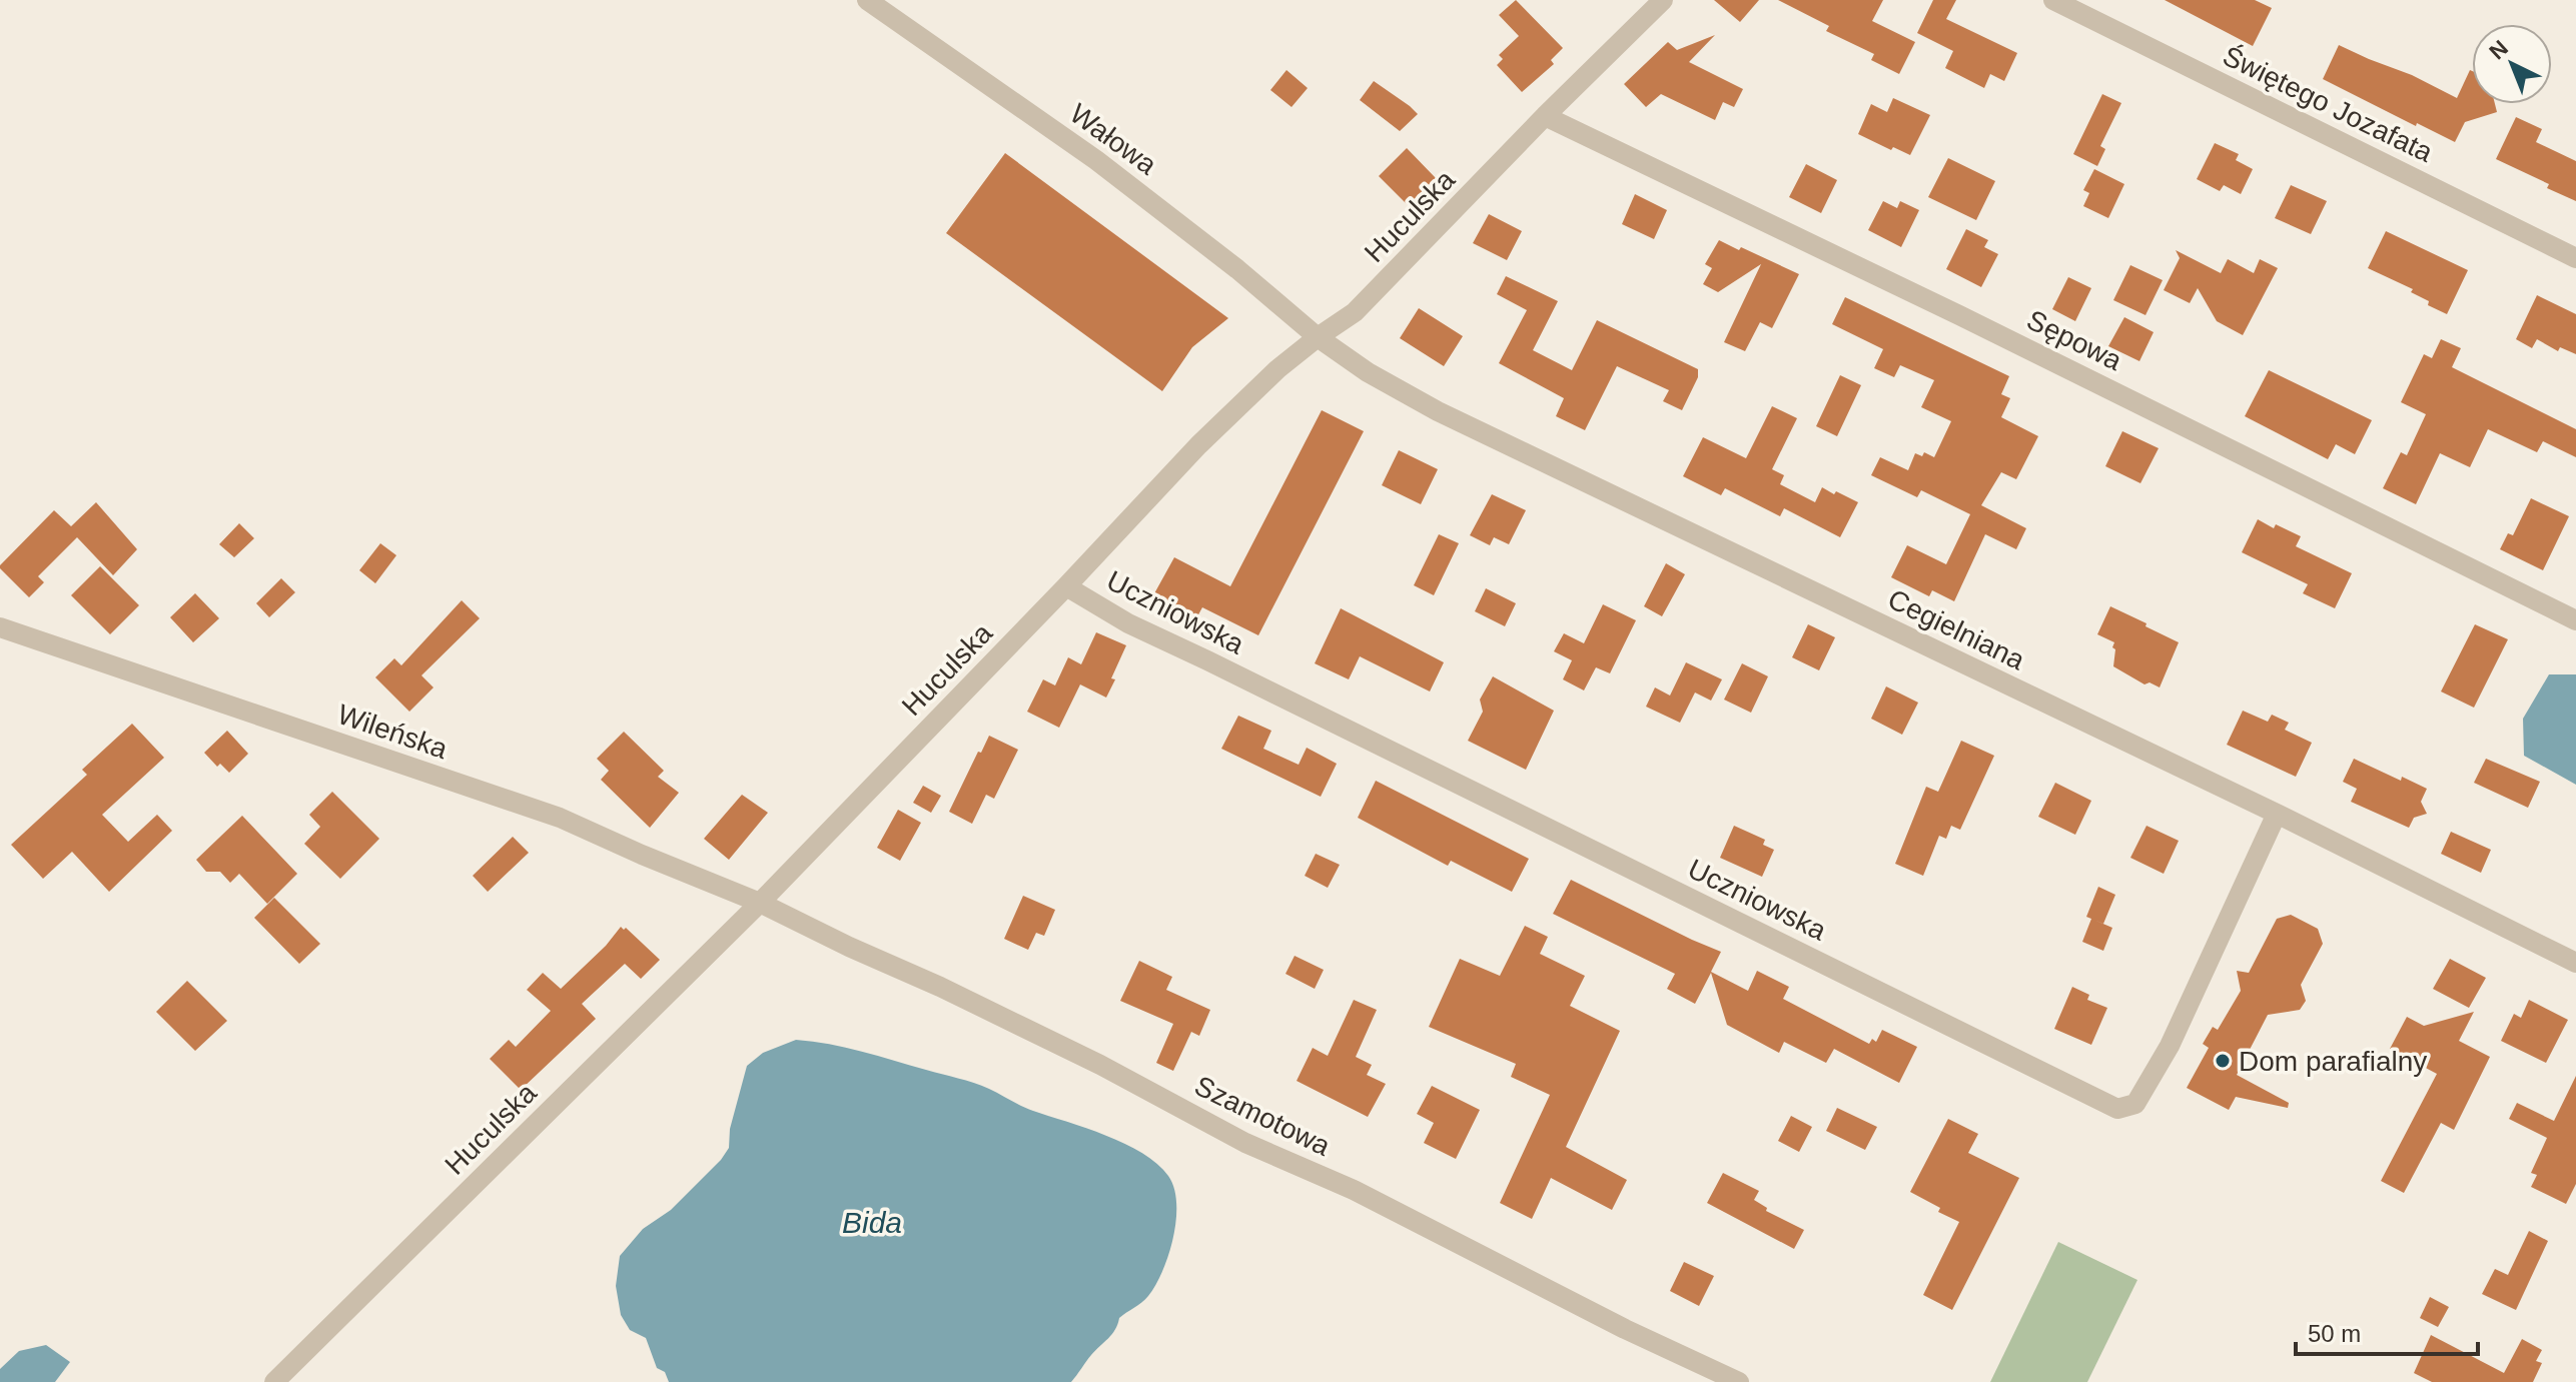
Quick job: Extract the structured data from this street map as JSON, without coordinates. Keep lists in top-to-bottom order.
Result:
{
  "streets": {
    "street": [
      "Świętego Jozafata",
      "Wałowa",
      "Huculska",
      "Sępowa",
      "Uczniowska",
      "Cegielniana",
      "Wileńska",
      "Szamotowa"
    ]
  },
  "crossings": [
    ["Wałowa", "Huculska"],
    ["Wałowa", "Cegielniana"],
    ["Huculska", "Sępowa"],
    ["Huculska", "Uczniowska"],
    ["Huculska", "Cegielniana"],
    ["Huculska", "Wileńska"],
    ["Huculska", "Szamotowa"],
    ["Uczniowska", "Cegielniana"],
    ["Wileńska", "Szamotowa"]
  ],
  "water": ["Bida"],
  "places": ["Dom parafialny"],
  "scale_bar": "50 m",
  "north": "top left"
}
